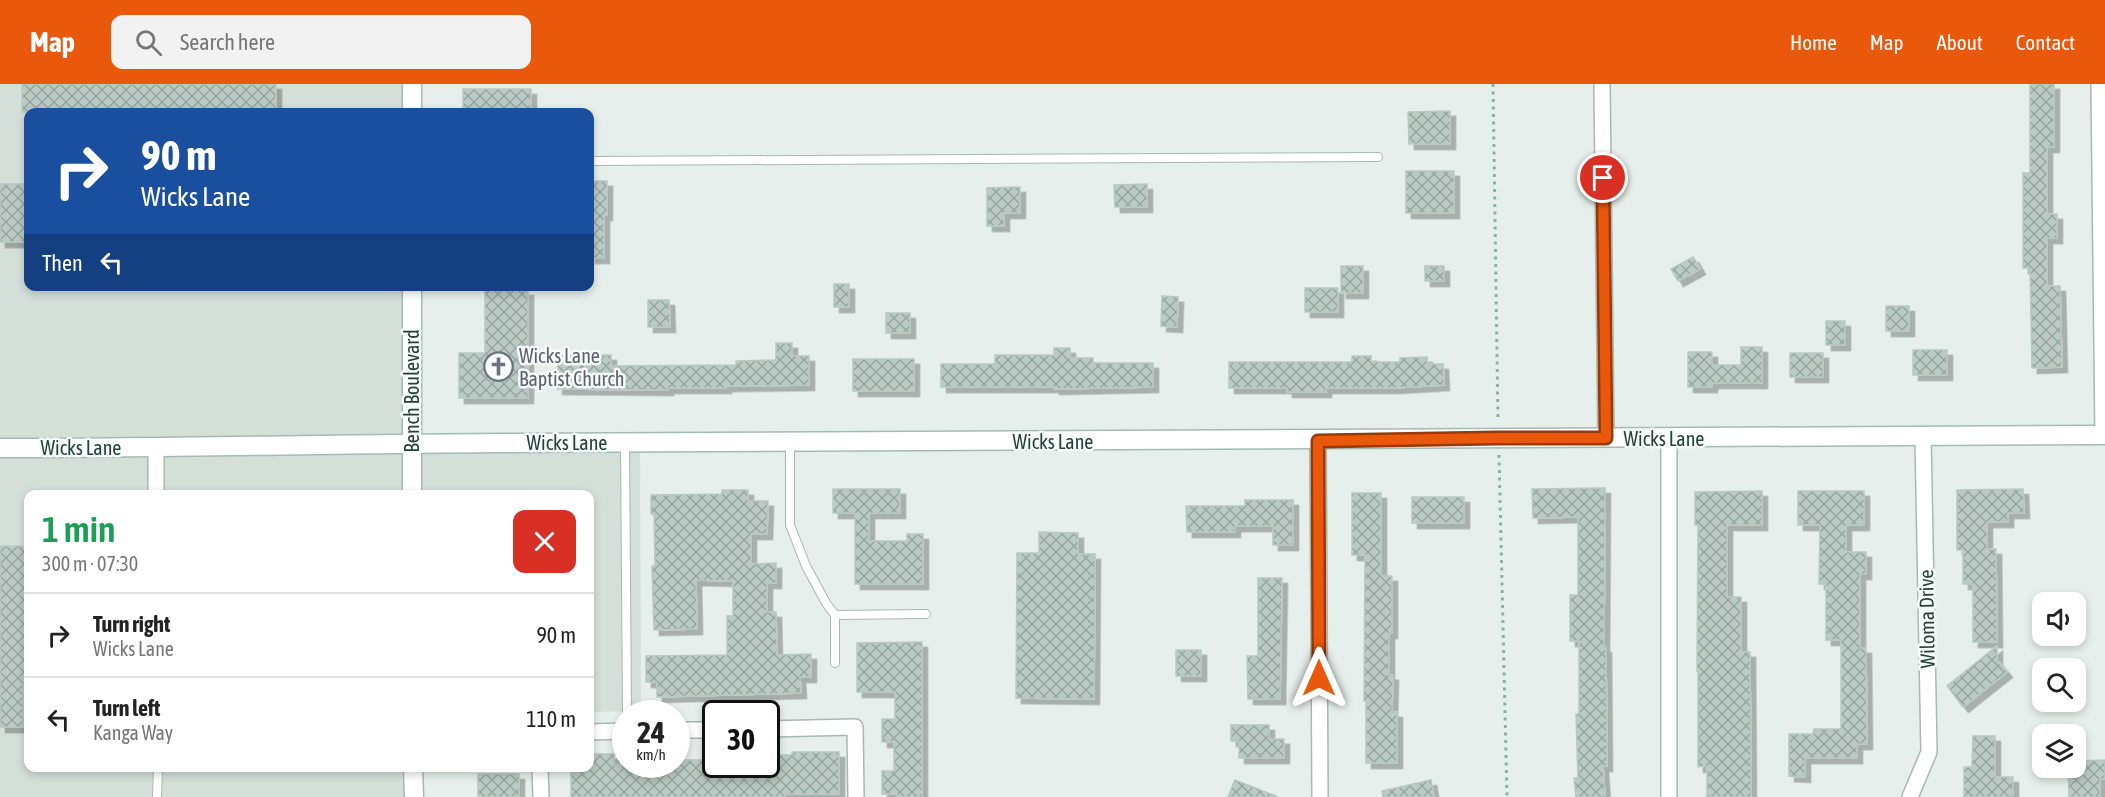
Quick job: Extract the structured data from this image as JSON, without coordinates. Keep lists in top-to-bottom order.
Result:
{
  "streets": {
    "street": ["Bench Boulevard", "Wicks Lane", "Wiloma Drive"]
  },
  "crossings": [
    ["Bench Boulevard", "Wicks Lane"],
    ["Wicks Lane", "Wiloma Drive"]
  ],
  "places": {
    "church": ["Wicks Lane Baptist Church"]
  },
  "page": {
    "header": "Map",
    "search": "Search here",
    "nav": [
      "Home",
      "Map",
      "About",
      "Contact"
    ],
    "turn": ["90 m", "Wicks Lane"],
    "then": "Then",
    "heading": ["1 min", "300 m · 07:30"],
    "list": [
      {
        "name": "Turn right",
        "note": "Wicks Lane",
        "value": "90 m"
      },
      {
        "name": "Turn left",
        "note": "Kanga Way",
        "value": "110 m"
      }
    ],
    "speed": "24 km/h",
    "limit": "30"
  }
}
